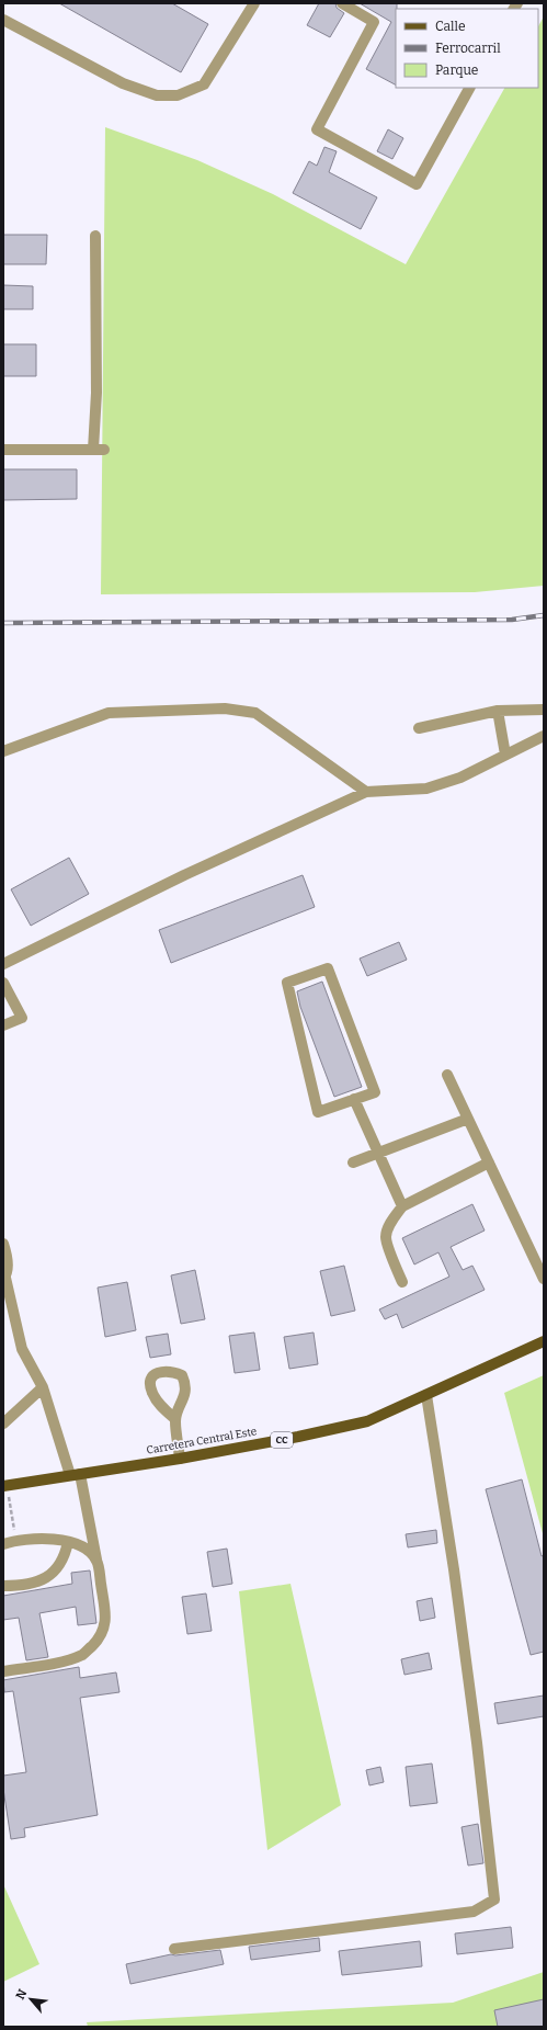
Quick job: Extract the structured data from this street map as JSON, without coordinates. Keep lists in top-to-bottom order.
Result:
{
  "streets": {
    "main road": ["CC", "Carretera Central Este"]
  },
  "legend": ["Calle", "Ferrocarril", "Parque"],
  "north": "top left"
}
